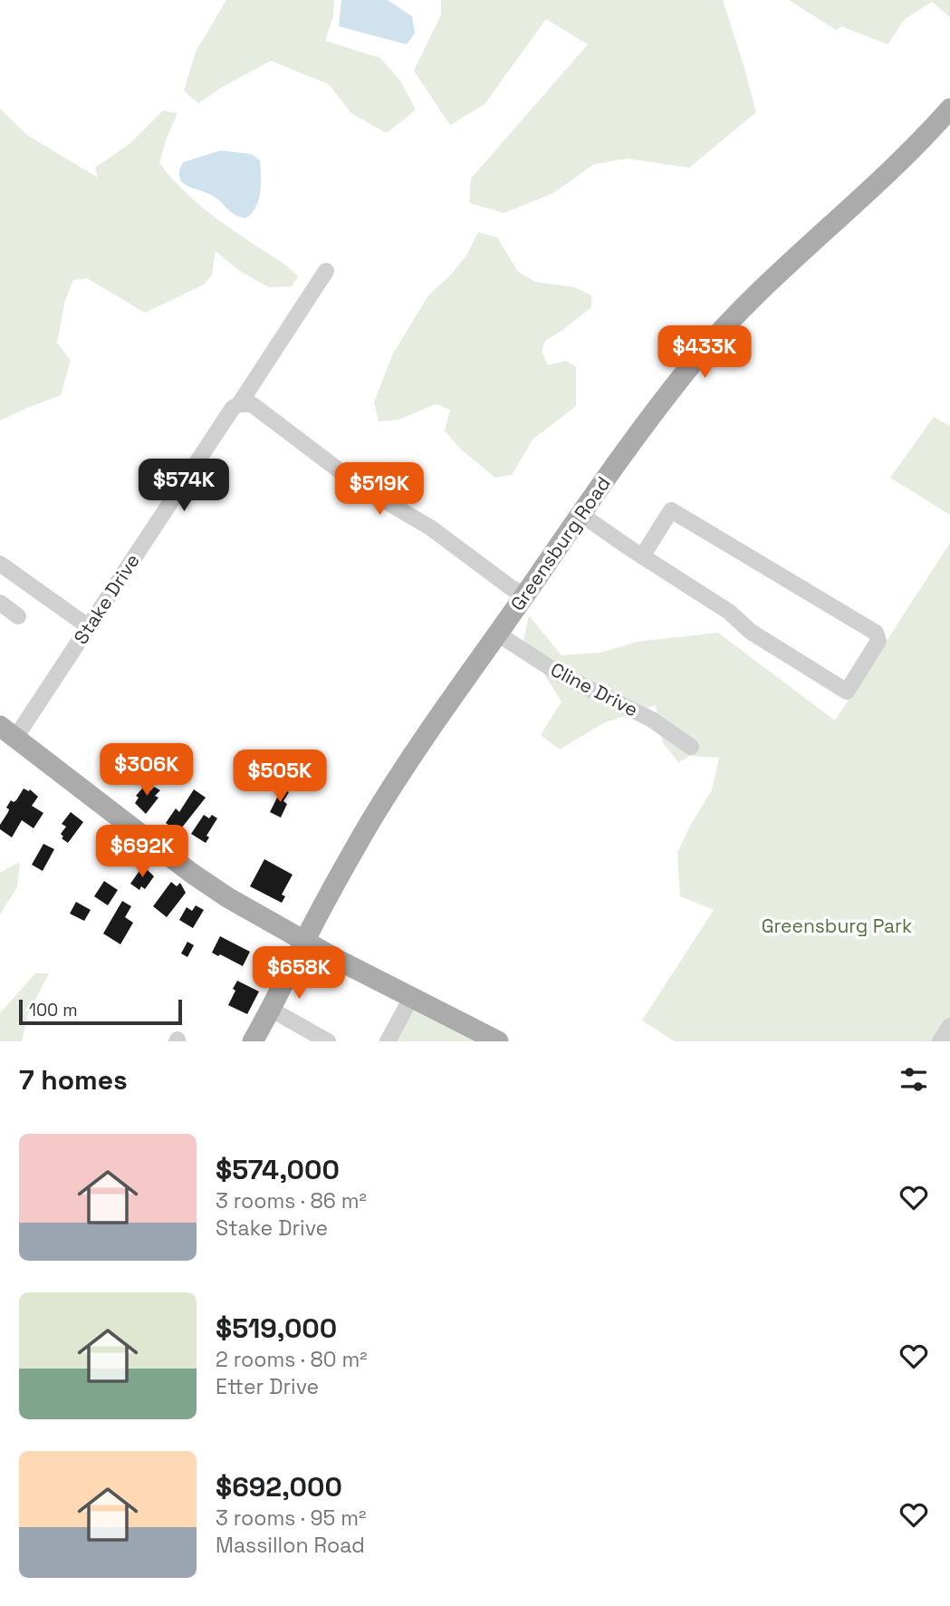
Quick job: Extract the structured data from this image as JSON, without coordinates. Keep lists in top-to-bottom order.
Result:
{
  "streets": {
    "main road": ["Greensburg Road"],
    "street": ["Stake Drive", "Cline Drive"]
  },
  "crossings": [
    ["Greensburg Road", "Cline Drive"]
  ],
  "parks": ["Greensburg Park"],
  "scale_bar": "100 m",
  "page": {
    "price": [
      "$433K",
      "$574K",
      "$519K",
      "$306K",
      "$505K",
      "$692K",
      "$658K"
    ],
    "scale": "100 m",
    "heading": "7 homes",
    "list": [
      {
        "name": "$574,000",
        "note": "3 rooms · 86 m² · Stake Drive"
      },
      {
        "name": "$519,000",
        "note": "2 rooms · 80 m² · Etter Drive"
      },
      {
        "name": "$692,000",
        "note": "3 rooms · 95 m² · Massillon Road"
      }
    ]
  }
}
